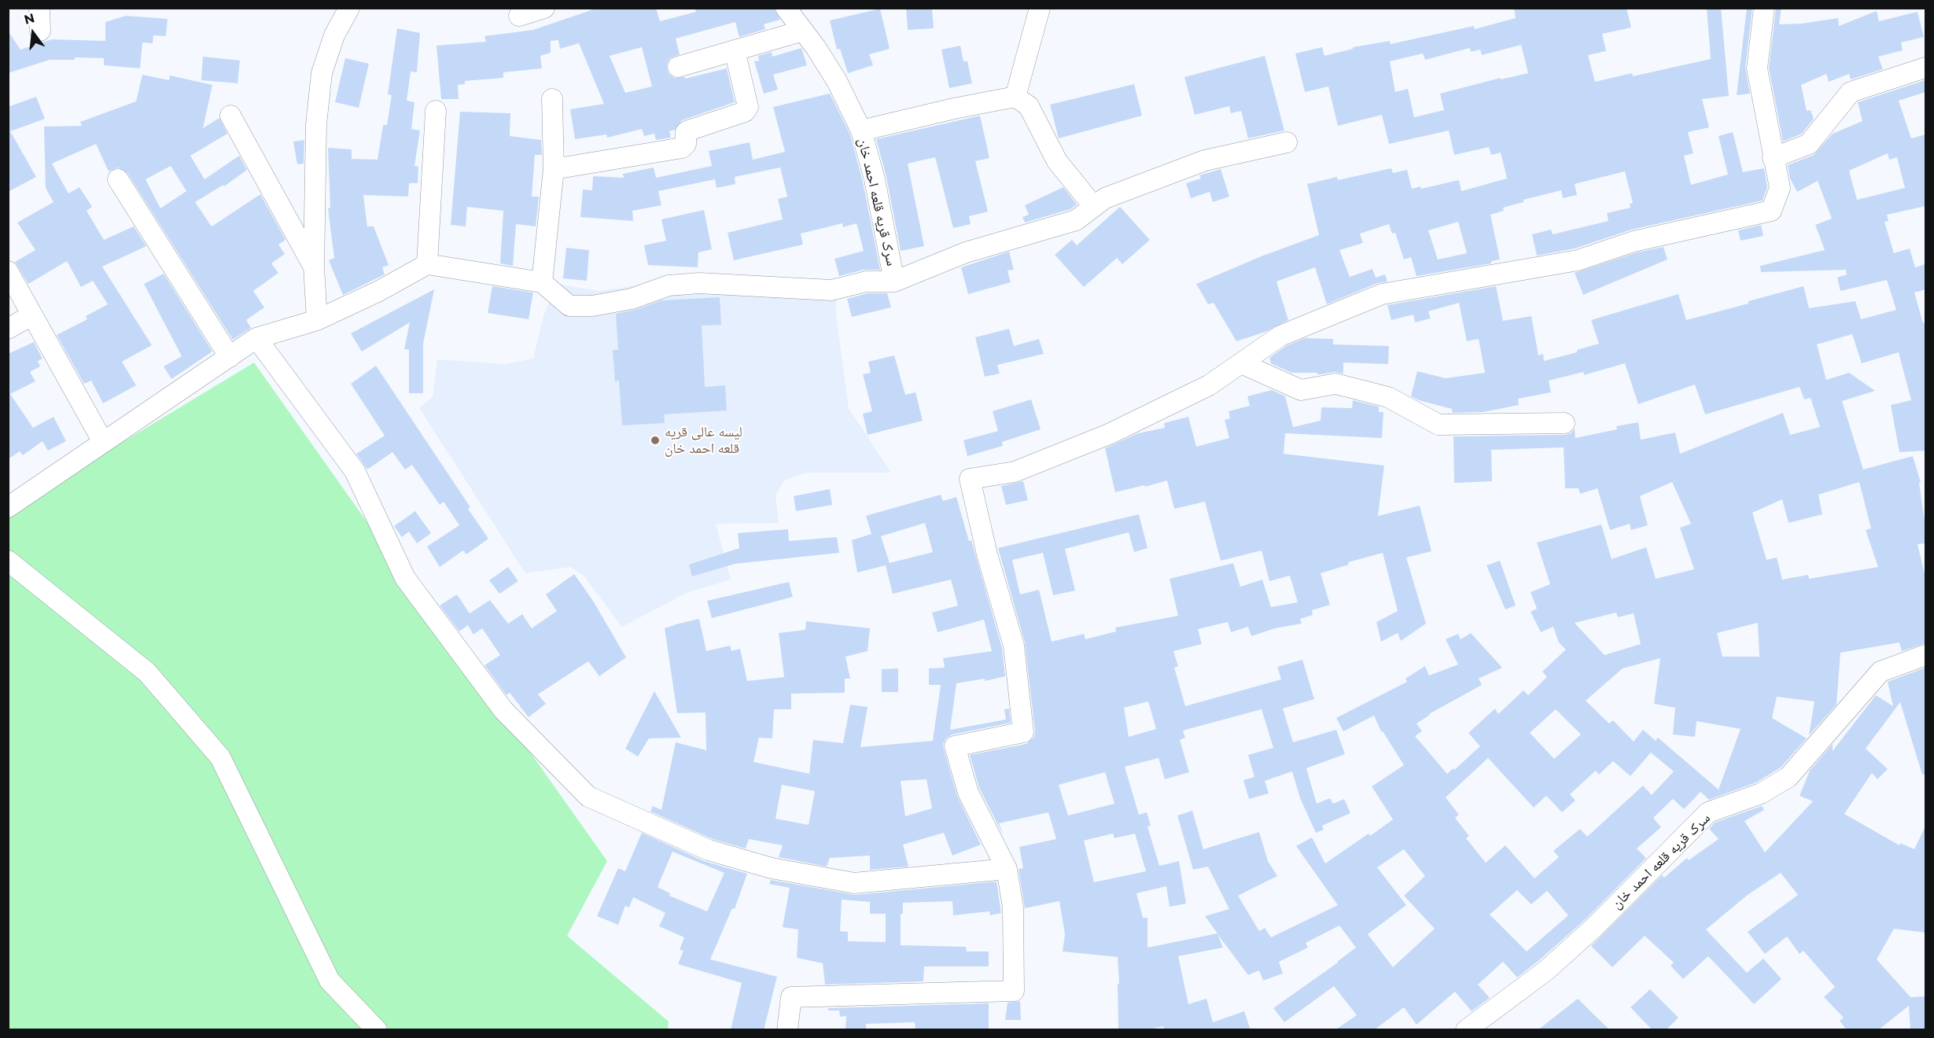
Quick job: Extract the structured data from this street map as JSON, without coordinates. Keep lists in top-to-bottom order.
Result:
{
  "streets": {
    "street": ["سرک قریه قلعه احمد خان"]
  },
  "places": ["لیسه عالی قریه قلعه احمد خان"],
  "north": "top"
}
